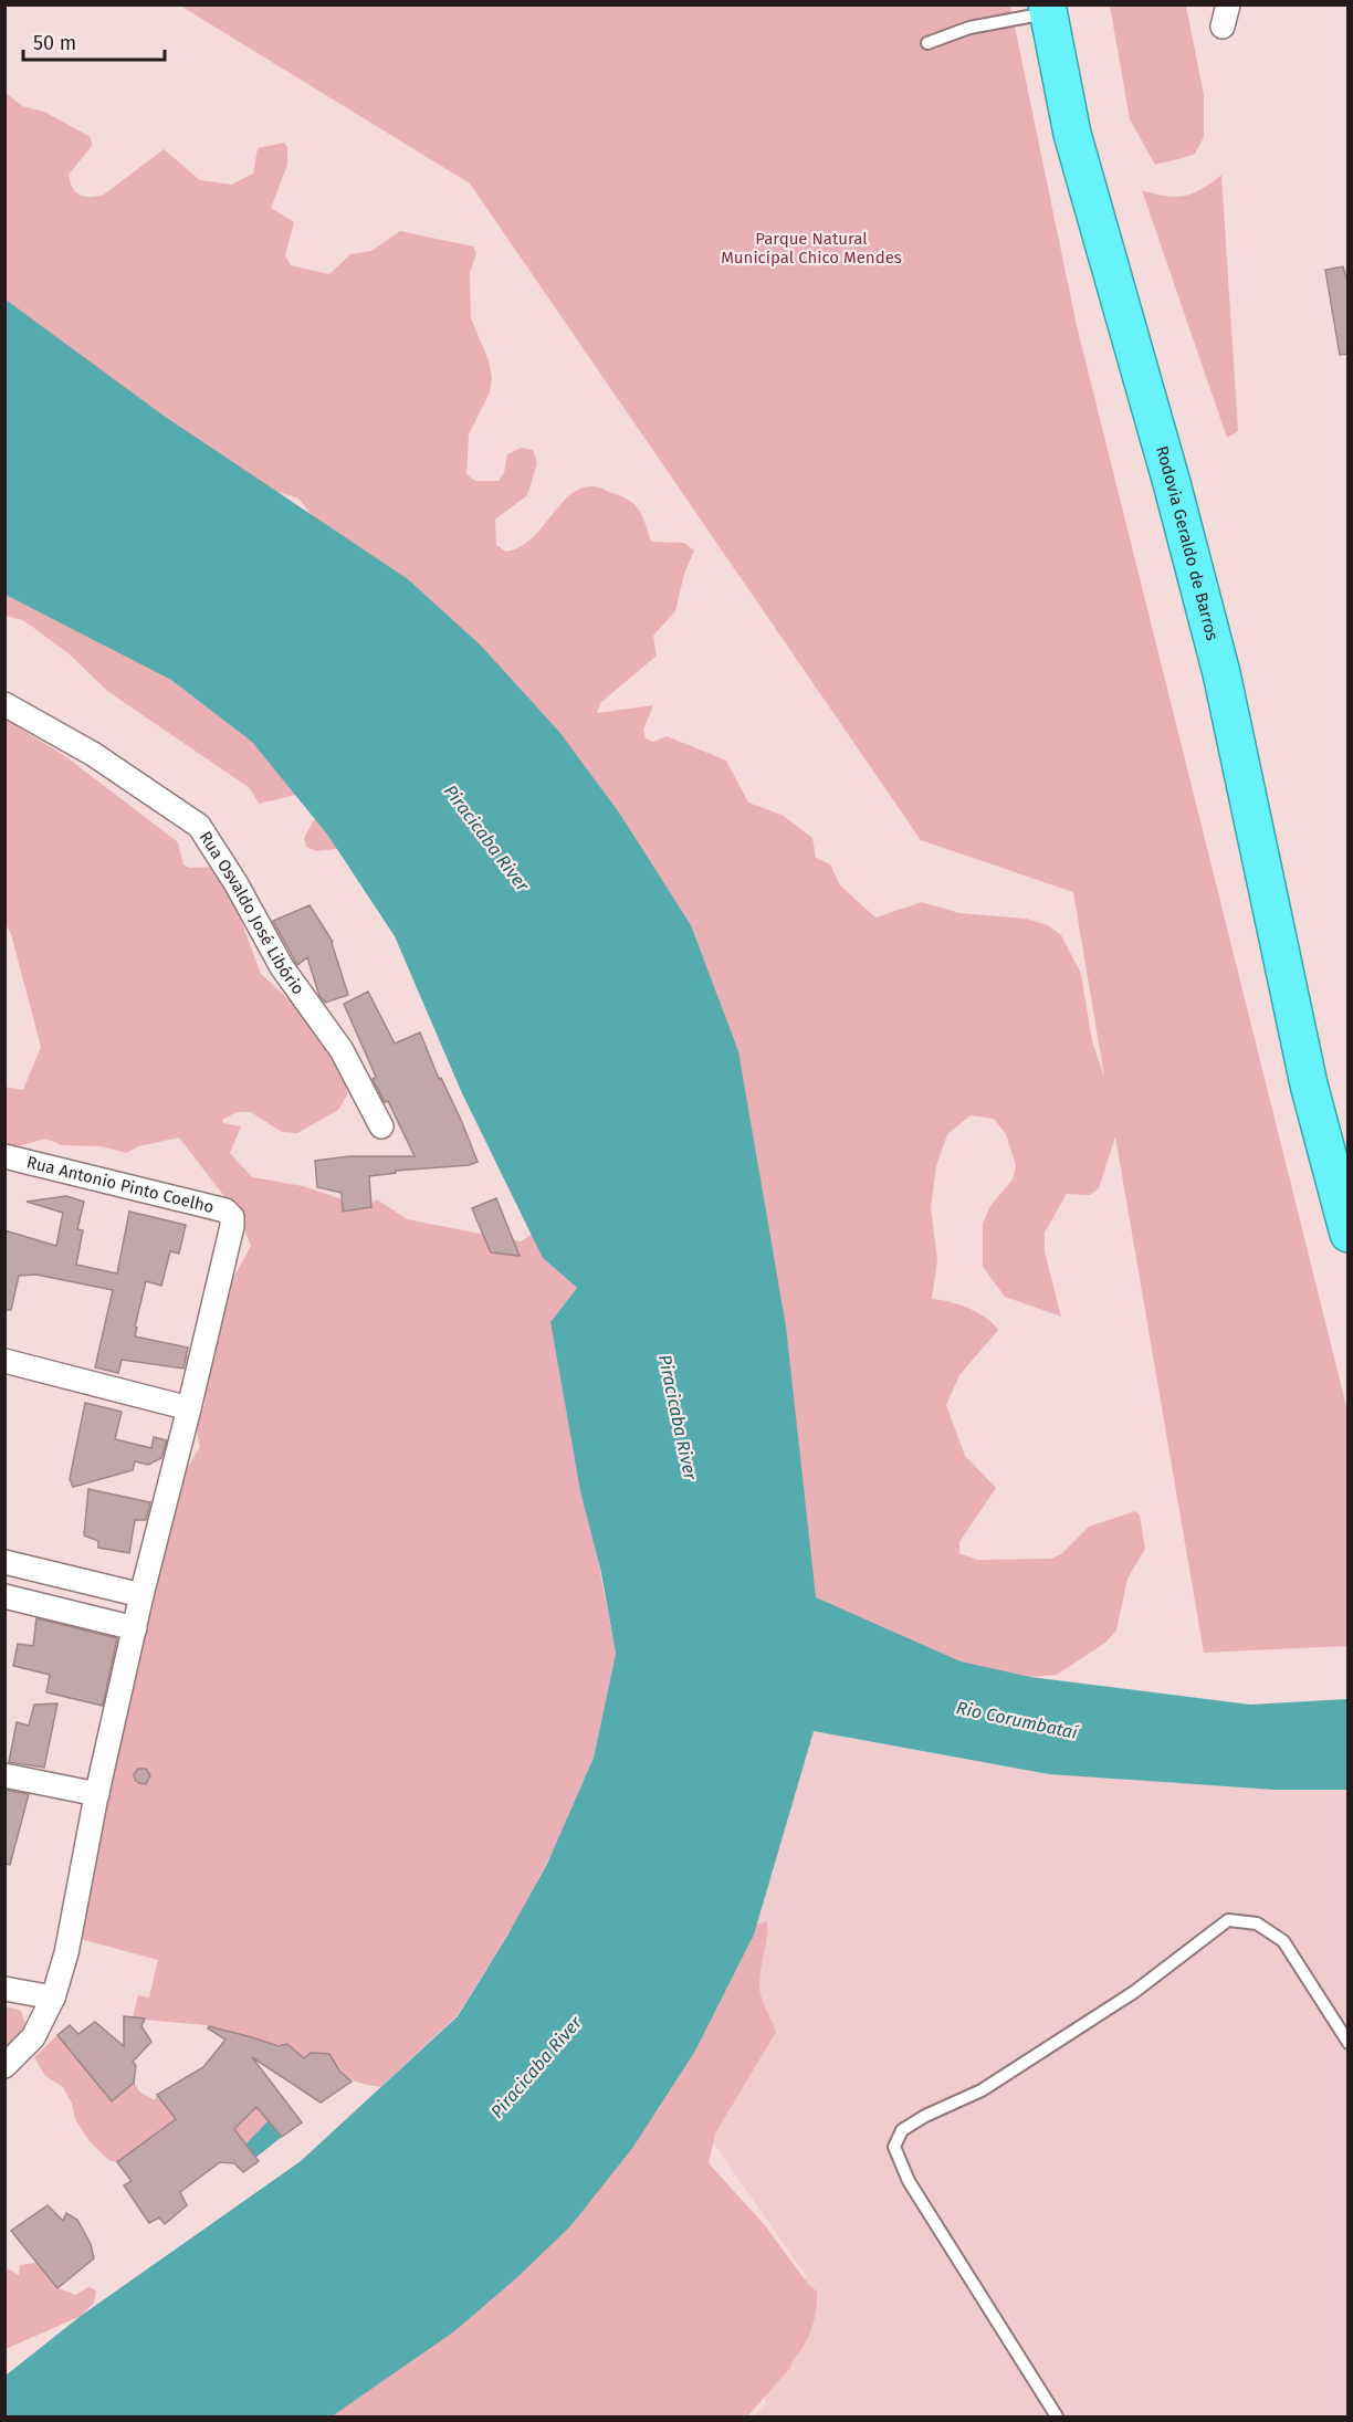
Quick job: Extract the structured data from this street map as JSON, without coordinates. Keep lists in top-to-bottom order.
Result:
{
  "streets": {
    "highway": ["Rodovia Geraldo de Barros"],
    "street": ["Rua Osvaldo José Libório", "Rua Antonio Pinto Coelho"]
  },
  "water": ["Piracicaba River", "Rio Corumbataí"],
  "parks": ["Parque Natural Municipal Chico Mendes"],
  "scale_bar": "50 m"
}
